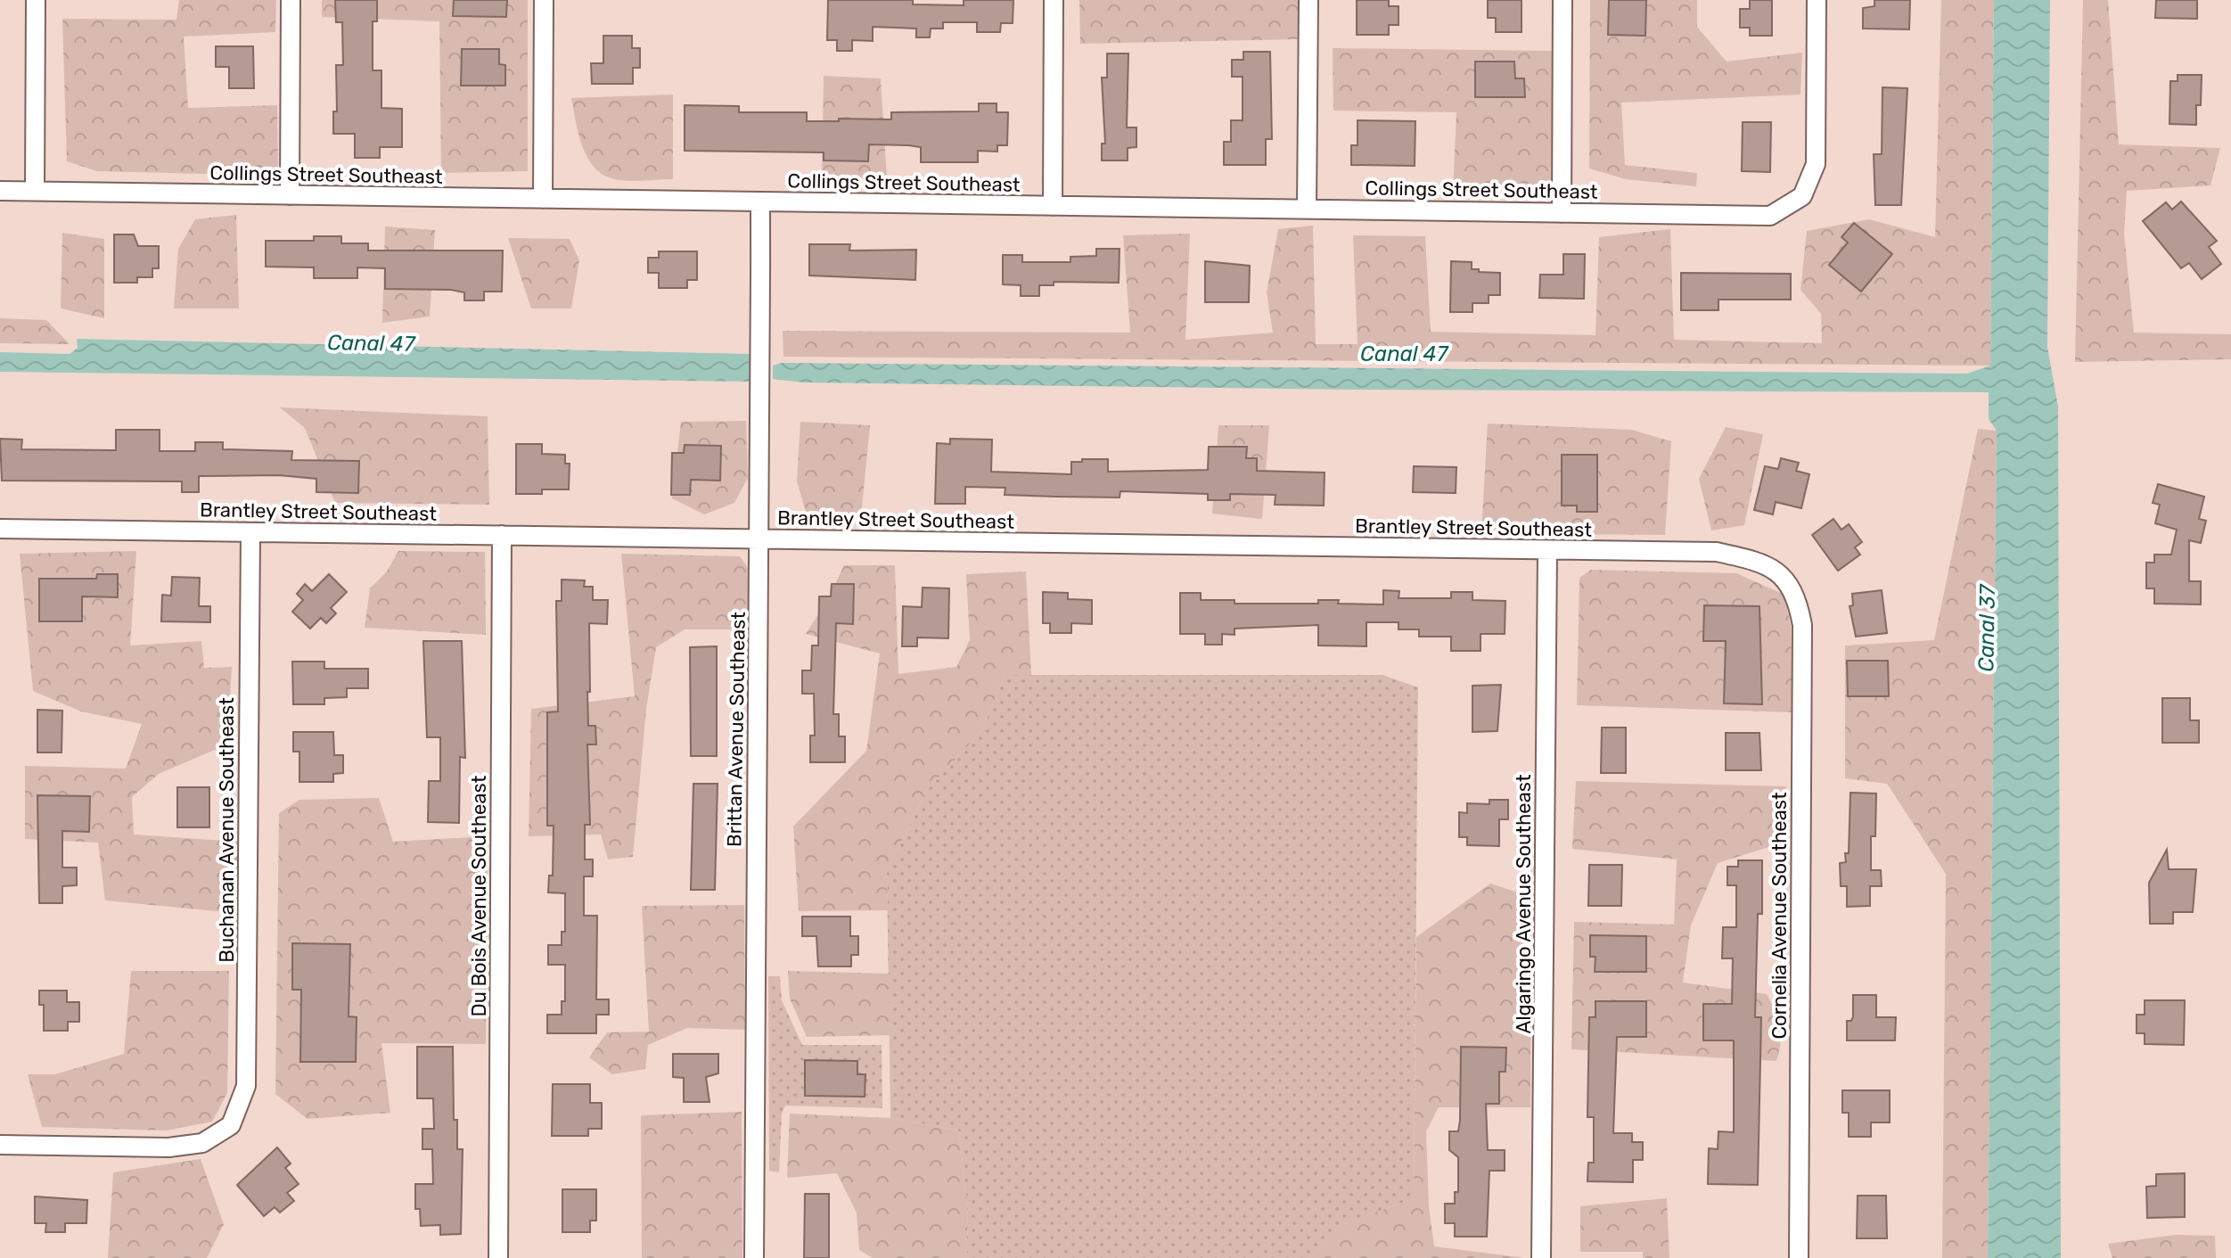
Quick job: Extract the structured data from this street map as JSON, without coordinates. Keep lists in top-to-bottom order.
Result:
{
  "streets": {
    "street": [
      "Collings Street Southeast",
      "Brantley Street Southeast",
      "Brittan Avenue Southeast",
      "Buchanan Avenue Southeast",
      "Du Bois Avenue Southeast",
      "Algaringo Avenue Southeast",
      "Cornelia Avenue Southeast"
    ]
  },
  "crossings": [
    ["Collings Street Southeast", "Brittan Avenue Southeast"],
    ["Brantley Street Southeast", "Brittan Avenue Southeast"],
    ["Brantley Street Southeast", "Buchanan Avenue Southeast"],
    ["Brantley Street Southeast", "Du Bois Avenue Southeast"],
    ["Brantley Street Southeast", "Algaringo Avenue Southeast"],
    ["Brantley Street Southeast", "Cornelia Avenue Southeast"]
  ],
  "water": ["Canal 47", "Canal 37"]
}
